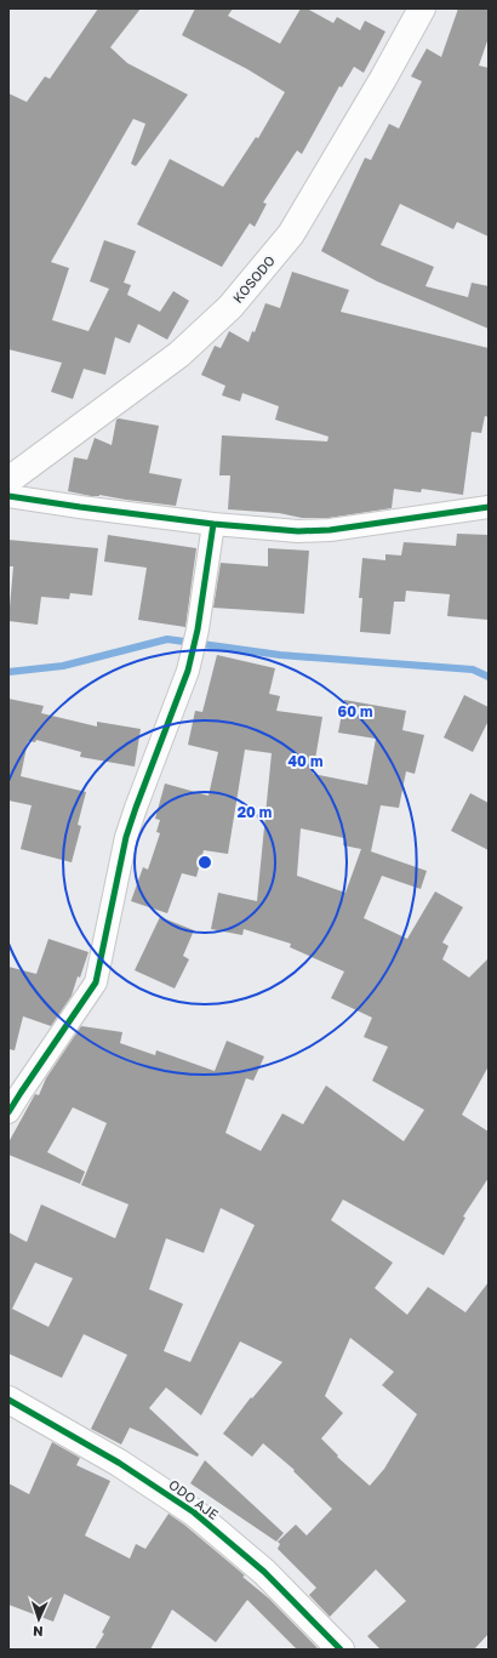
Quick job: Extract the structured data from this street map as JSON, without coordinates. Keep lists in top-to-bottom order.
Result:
{
  "streets": {
    "main road": ["KOSODO", "ODO AJE"]
  },
  "north": "bottom",
  "rings": ["60 m", "40 m", "20 m"]
}
